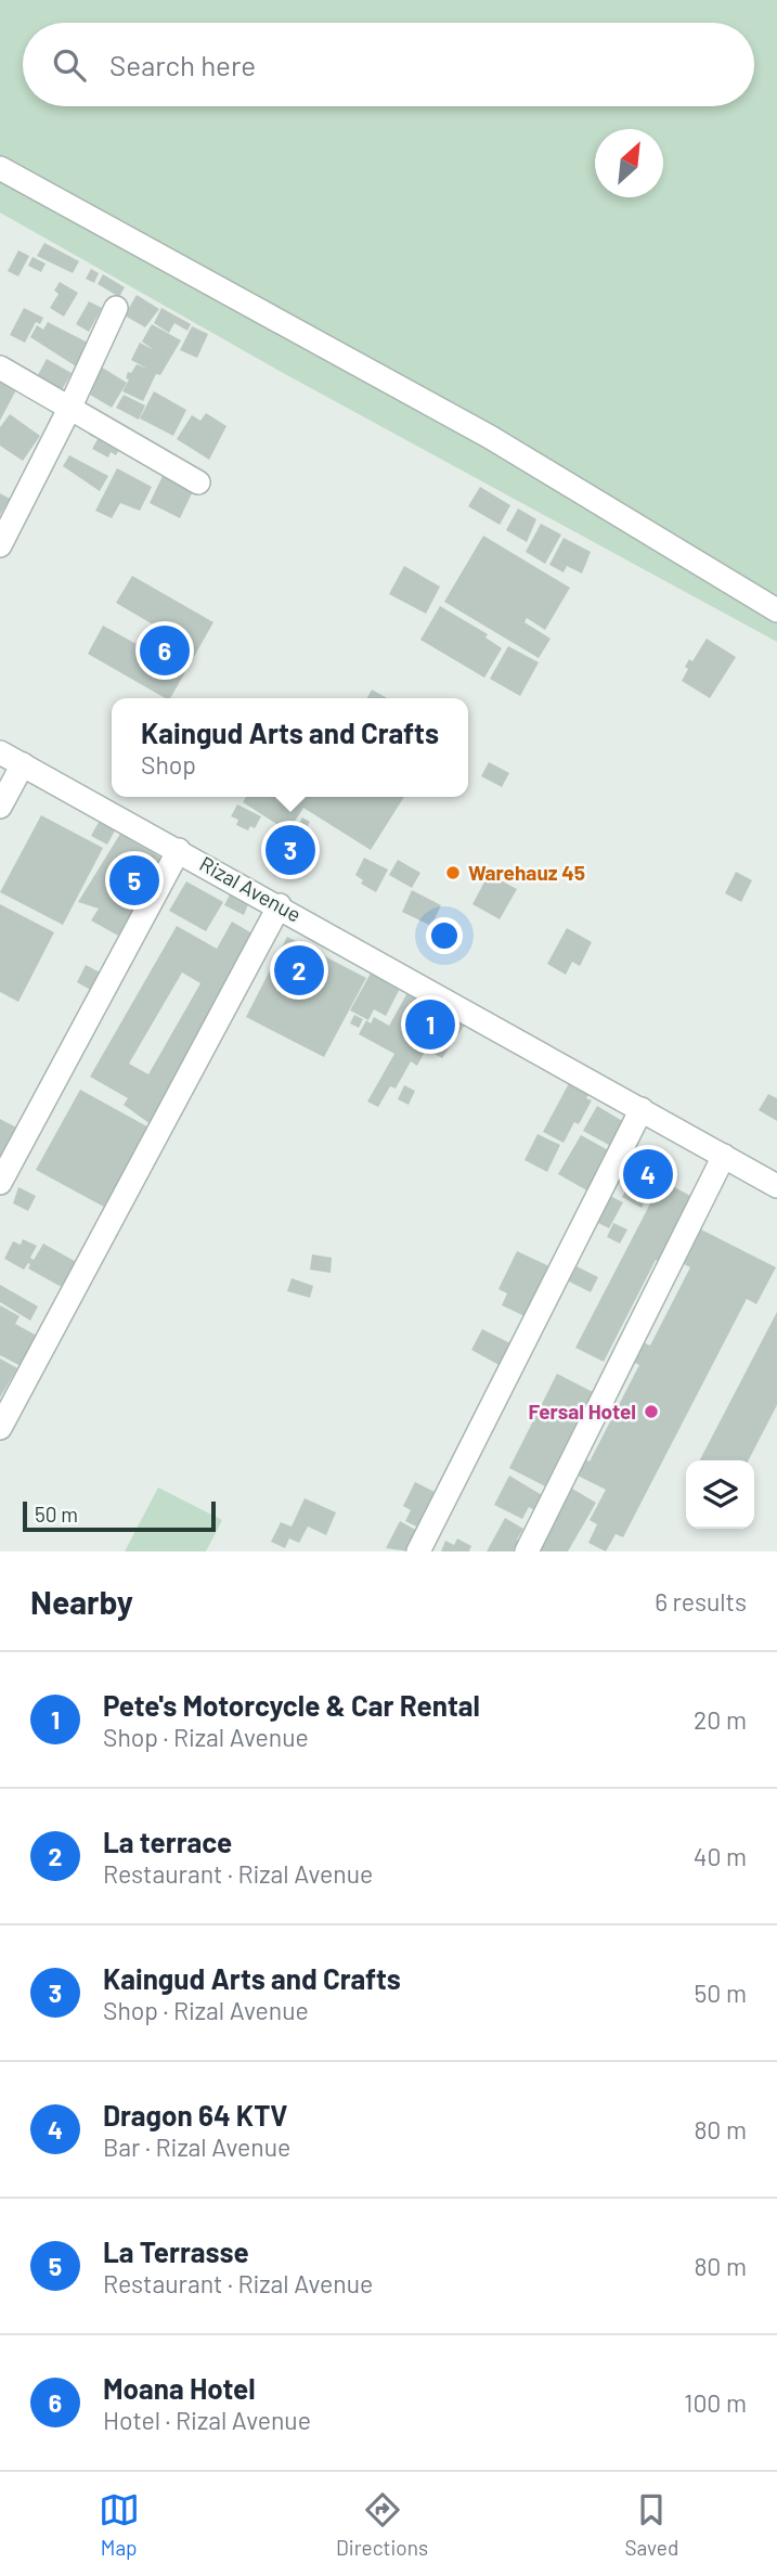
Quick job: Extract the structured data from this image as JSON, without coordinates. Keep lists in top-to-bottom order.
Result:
{
  "streets": {
    "street": ["Rizal Avenue"]
  },
  "places": ["Warehauz 45", "Fersal Hotel"],
  "scale_bar": "50 m",
  "north": "top right",
  "page": {
    "search": "Search here",
    "pins": [
      "6",
      "3",
      "5",
      "2",
      "1",
      "4"
    ],
    "popup": ["Kaingud Arts and Crafts", "Shop"],
    "scale": "50 m",
    "heading": ["Nearby", "6 results"],
    "list": [
      {
        "mark": "1",
        "name": "Pete's Motorcycle & Car Rental",
        "note": "Shop · Rizal Avenue",
        "value": "20 m"
      },
      {
        "mark": "2",
        "name": "La terrace",
        "note": "Restaurant · Rizal Avenue",
        "value": "40 m"
      },
      {
        "mark": "3",
        "name": "Kaingud Arts and Crafts",
        "note": "Shop · Rizal Avenue",
        "value": "50 m"
      },
      {
        "mark": "4",
        "name": "Dragon 64 KTV",
        "note": "Bar · Rizal Avenue",
        "value": "80 m"
      },
      {
        "mark": "5",
        "name": "La Terrasse",
        "note": "Restaurant · Rizal Avenue",
        "value": "80 m"
      },
      {
        "mark": "6",
        "name": "Moana Hotel",
        "note": "Hotel · Rizal Avenue",
        "value": "100 m"
      }
    ],
    "nav": ["Map", "Directions", "Saved"]
  }
}
